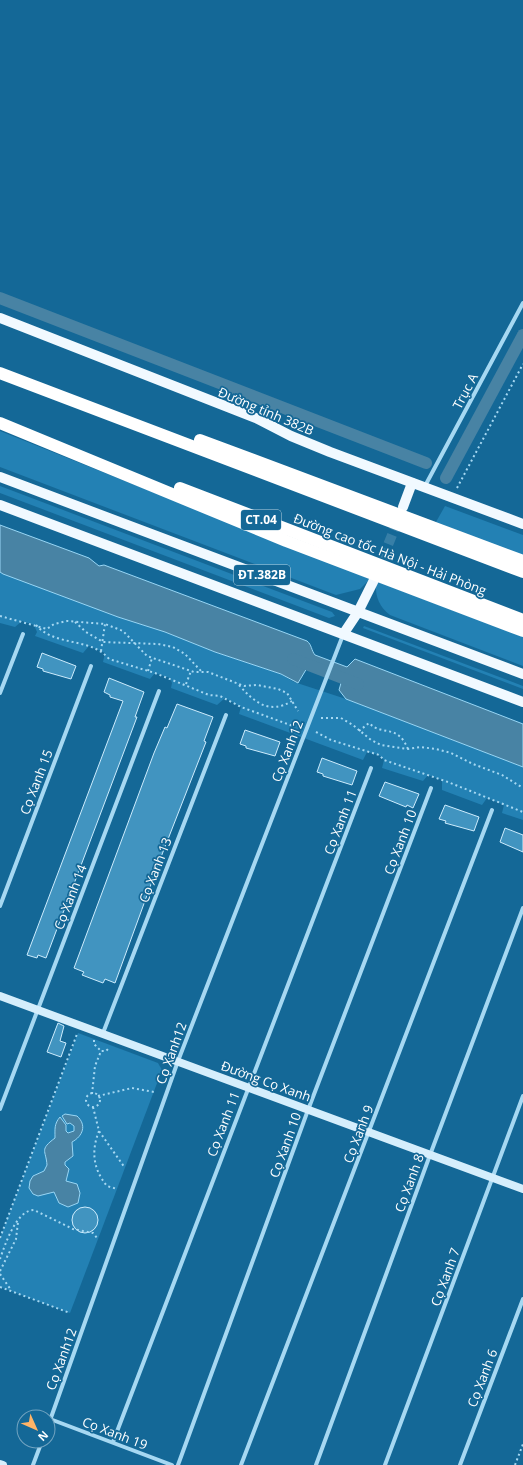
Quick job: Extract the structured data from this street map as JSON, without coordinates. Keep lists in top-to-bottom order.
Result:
{
  "streets": {
    "highway": ["CT.04", "Đường cao tốc Hà Nội - Hải Phòng"],
    "main road": ["Đường tỉnh 382B", "ĐT.382B"],
    "street": [
      "Trục A",
      "Cọ Xanh12",
      "Cọ Xanh 15",
      "Cọ Xanh 11",
      "Cọ Xanh 10",
      "Cọ Xanh 13",
      "Cọ Xanh 14",
      "Đường Cọ Xanh",
      "Cọ Xanh 9",
      "Cọ Xanh 8",
      "Cọ Xanh 7",
      "Cọ Xanh 6",
      "Cọ Xanh 19"
    ]
  },
  "crossings": [
    ["Trục A", "Đường tỉnh 382B"],
    ["ĐT.382B", "Cọ Xanh12"],
    ["Cọ Xanh12", "Đường Cọ Xanh"],
    ["Cọ Xanh 11", "Đường Cọ Xanh"],
    ["Cọ Xanh 11", "Cọ Xanh 19"],
    ["Cọ Xanh 10", "Đường Cọ Xanh"],
    ["Cọ Xanh 13", "Đường Cọ Xanh"],
    ["Cọ Xanh 14", "Đường Cọ Xanh"],
    ["Đường Cọ Xanh", "Cọ Xanh 9"],
    ["Đường Cọ Xanh", "Cọ Xanh 8"],
    ["Đường Cọ Xanh", "Cọ Xanh 7"]
  ],
  "north": "bottom right"
}
